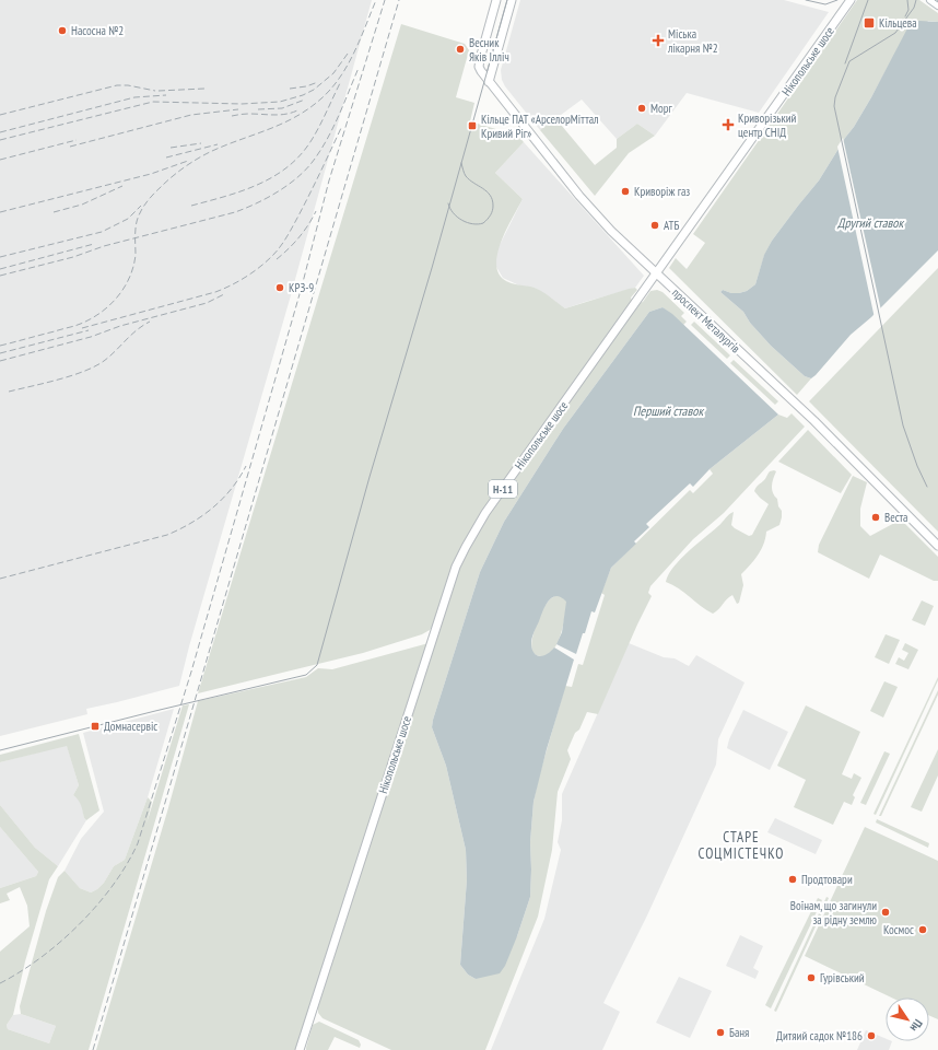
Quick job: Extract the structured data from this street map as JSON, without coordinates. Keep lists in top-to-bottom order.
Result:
{
  "streets": {
    "main road": ["Нікопольське шосе", "проспект Металургів", "Н-11"]
  },
  "crossings": [
    ["Нікопольське шосе", "проспект Металургів"]
  ],
  "districts": ["СТАРЕ СОЦМІСТЕЧКО"],
  "water": ["Другий ставок", "Перший ставок"],
  "places": {
    "transit": ["Кільцева", "Кільце ПАТ «АрселорМіттал Кривий Ріг»", "Домнасервіс"],
    "other": [
      "Насосна №2",
      "Весник Яків Ілліч",
      "Морг",
      "Криворіж газ",
      "АТБ",
      "КРЗ-9",
      "Веста",
      "Продтовари",
      "Воїнам, що загинули за рідну землю",
      "Космос",
      "Гурівський",
      "Баня",
      "Дитяий садок №186"
    ],
    "health": ["Міська лікарня №2", "Криворізький центр СНІД"]
  },
  "north": "bottom right"
}
